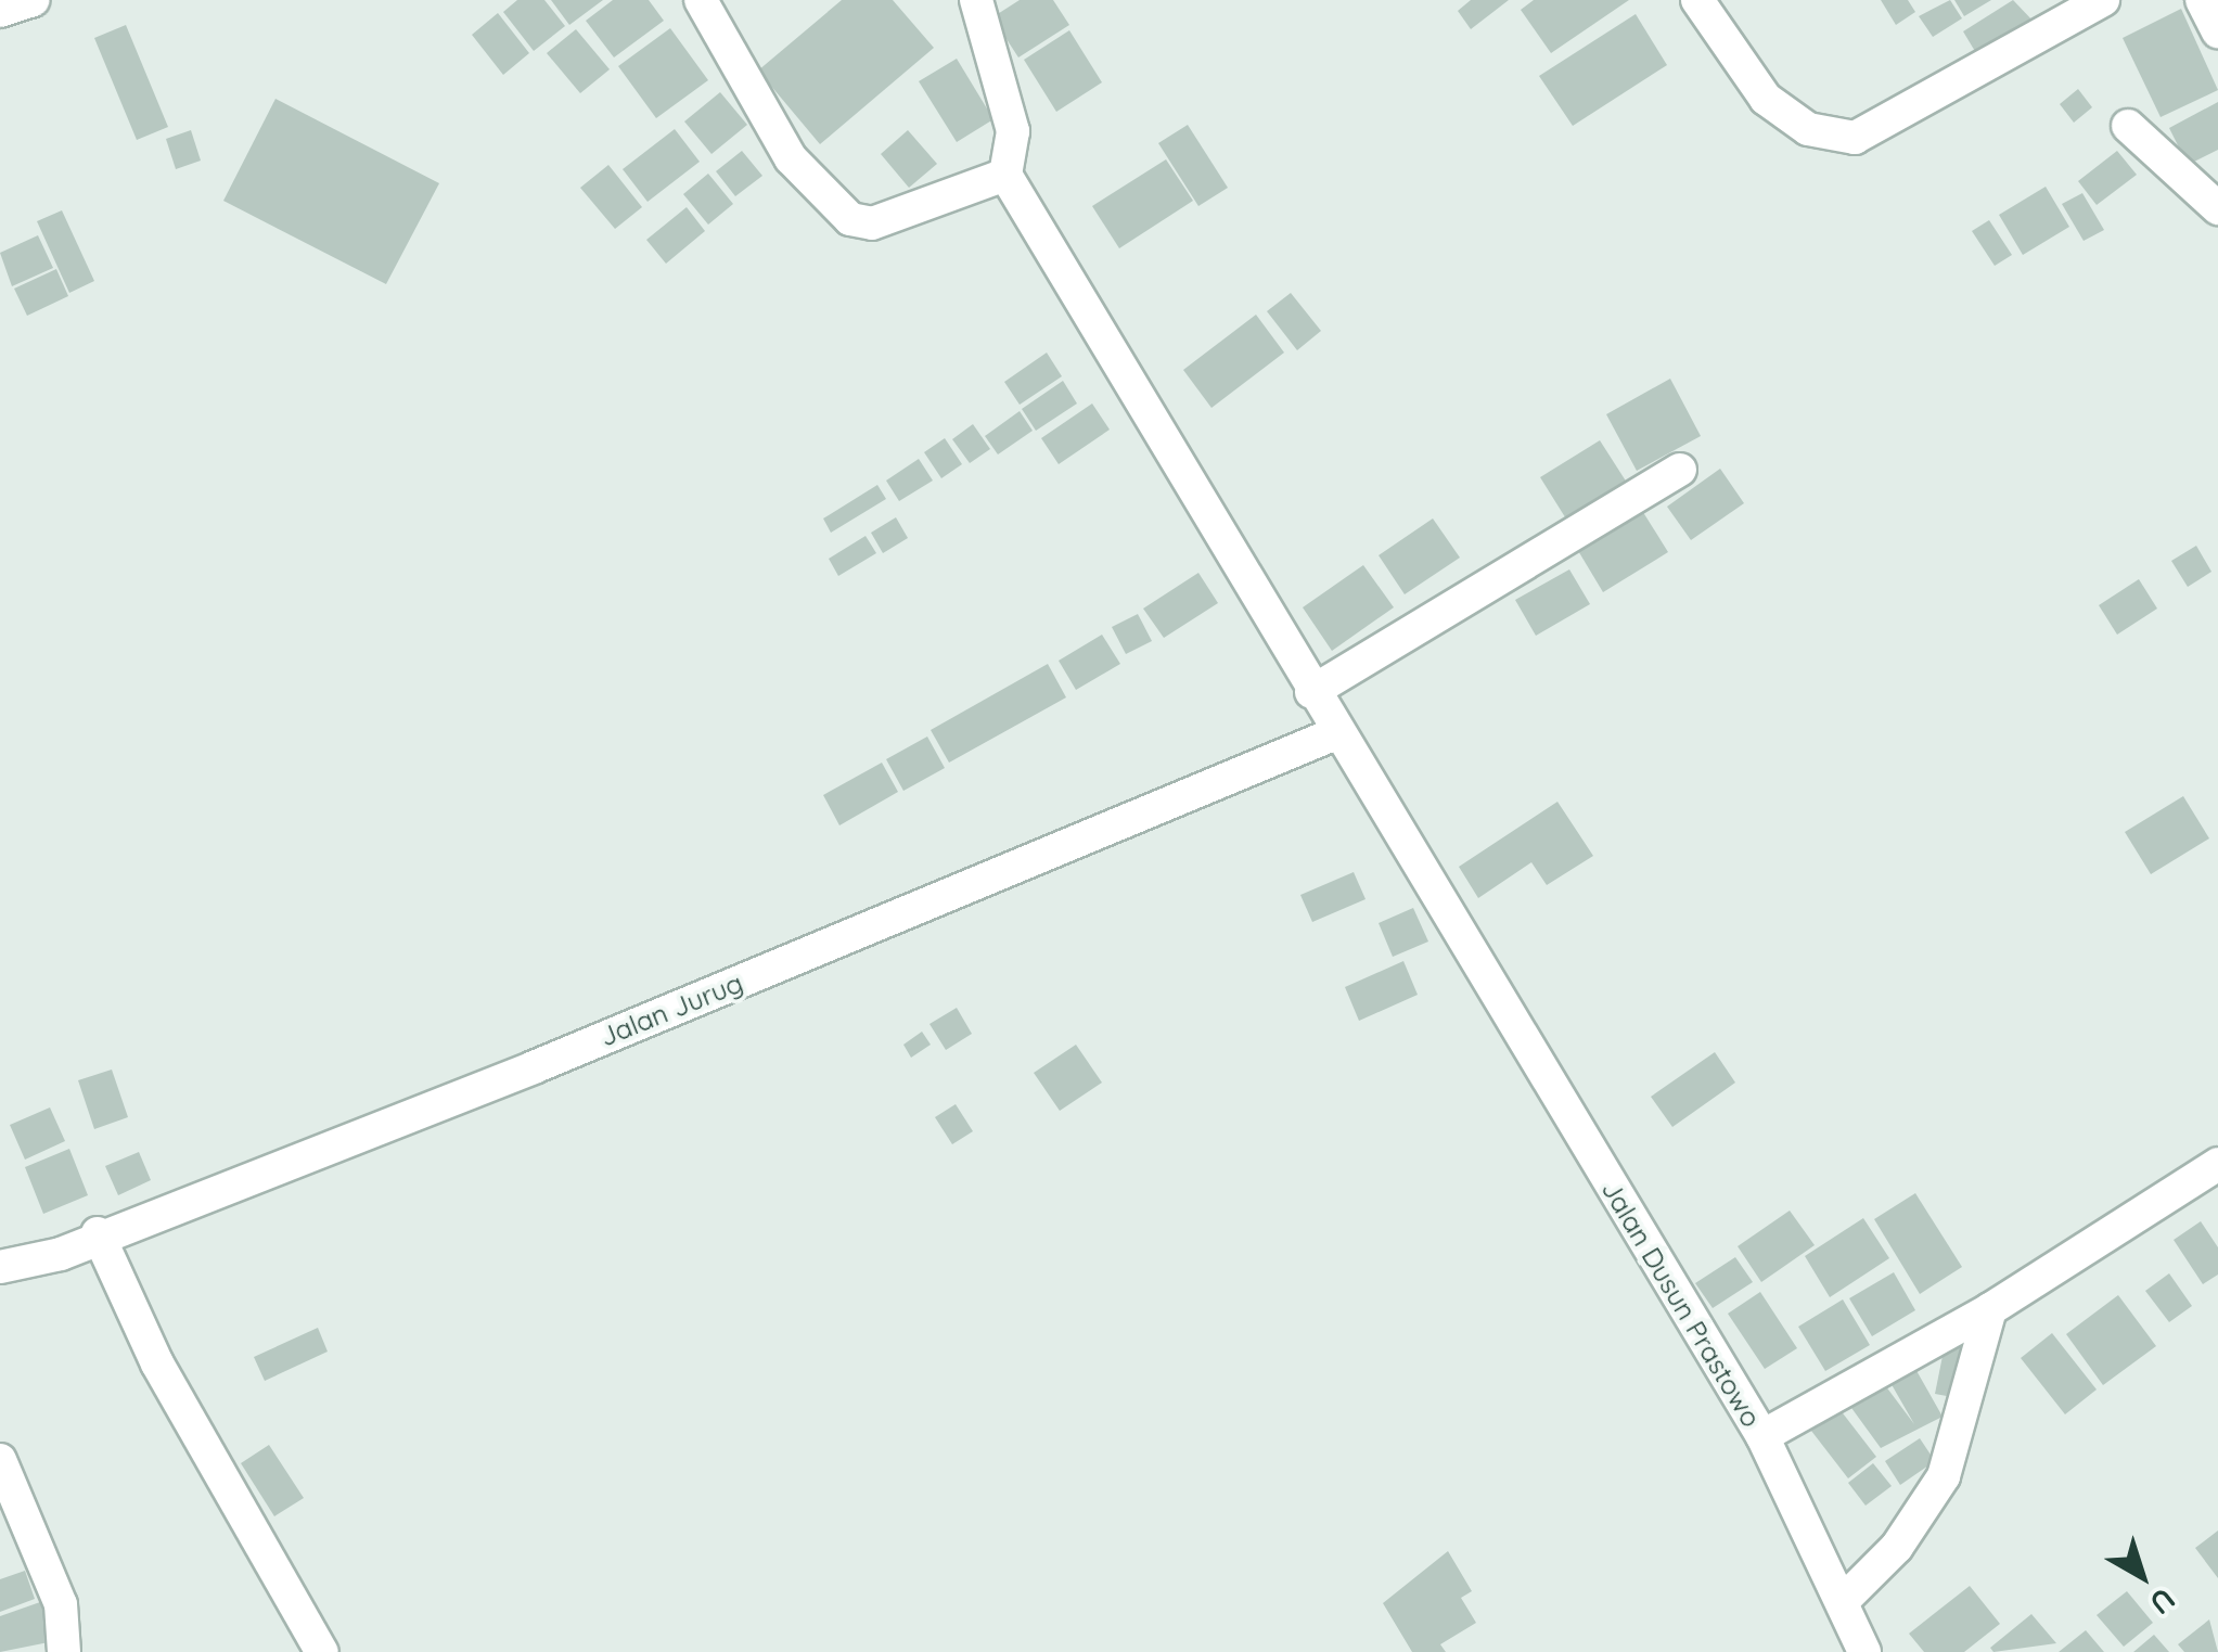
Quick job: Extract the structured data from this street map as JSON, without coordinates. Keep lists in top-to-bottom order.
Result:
{
  "streets": {
    "street": ["Jalan Jurug", "Jalan Dusun Prastowo"]
  },
  "crossings": [
    ["Jalan Jurug", "Jalan Dusun Prastowo"]
  ],
  "north": "bottom right"
}
